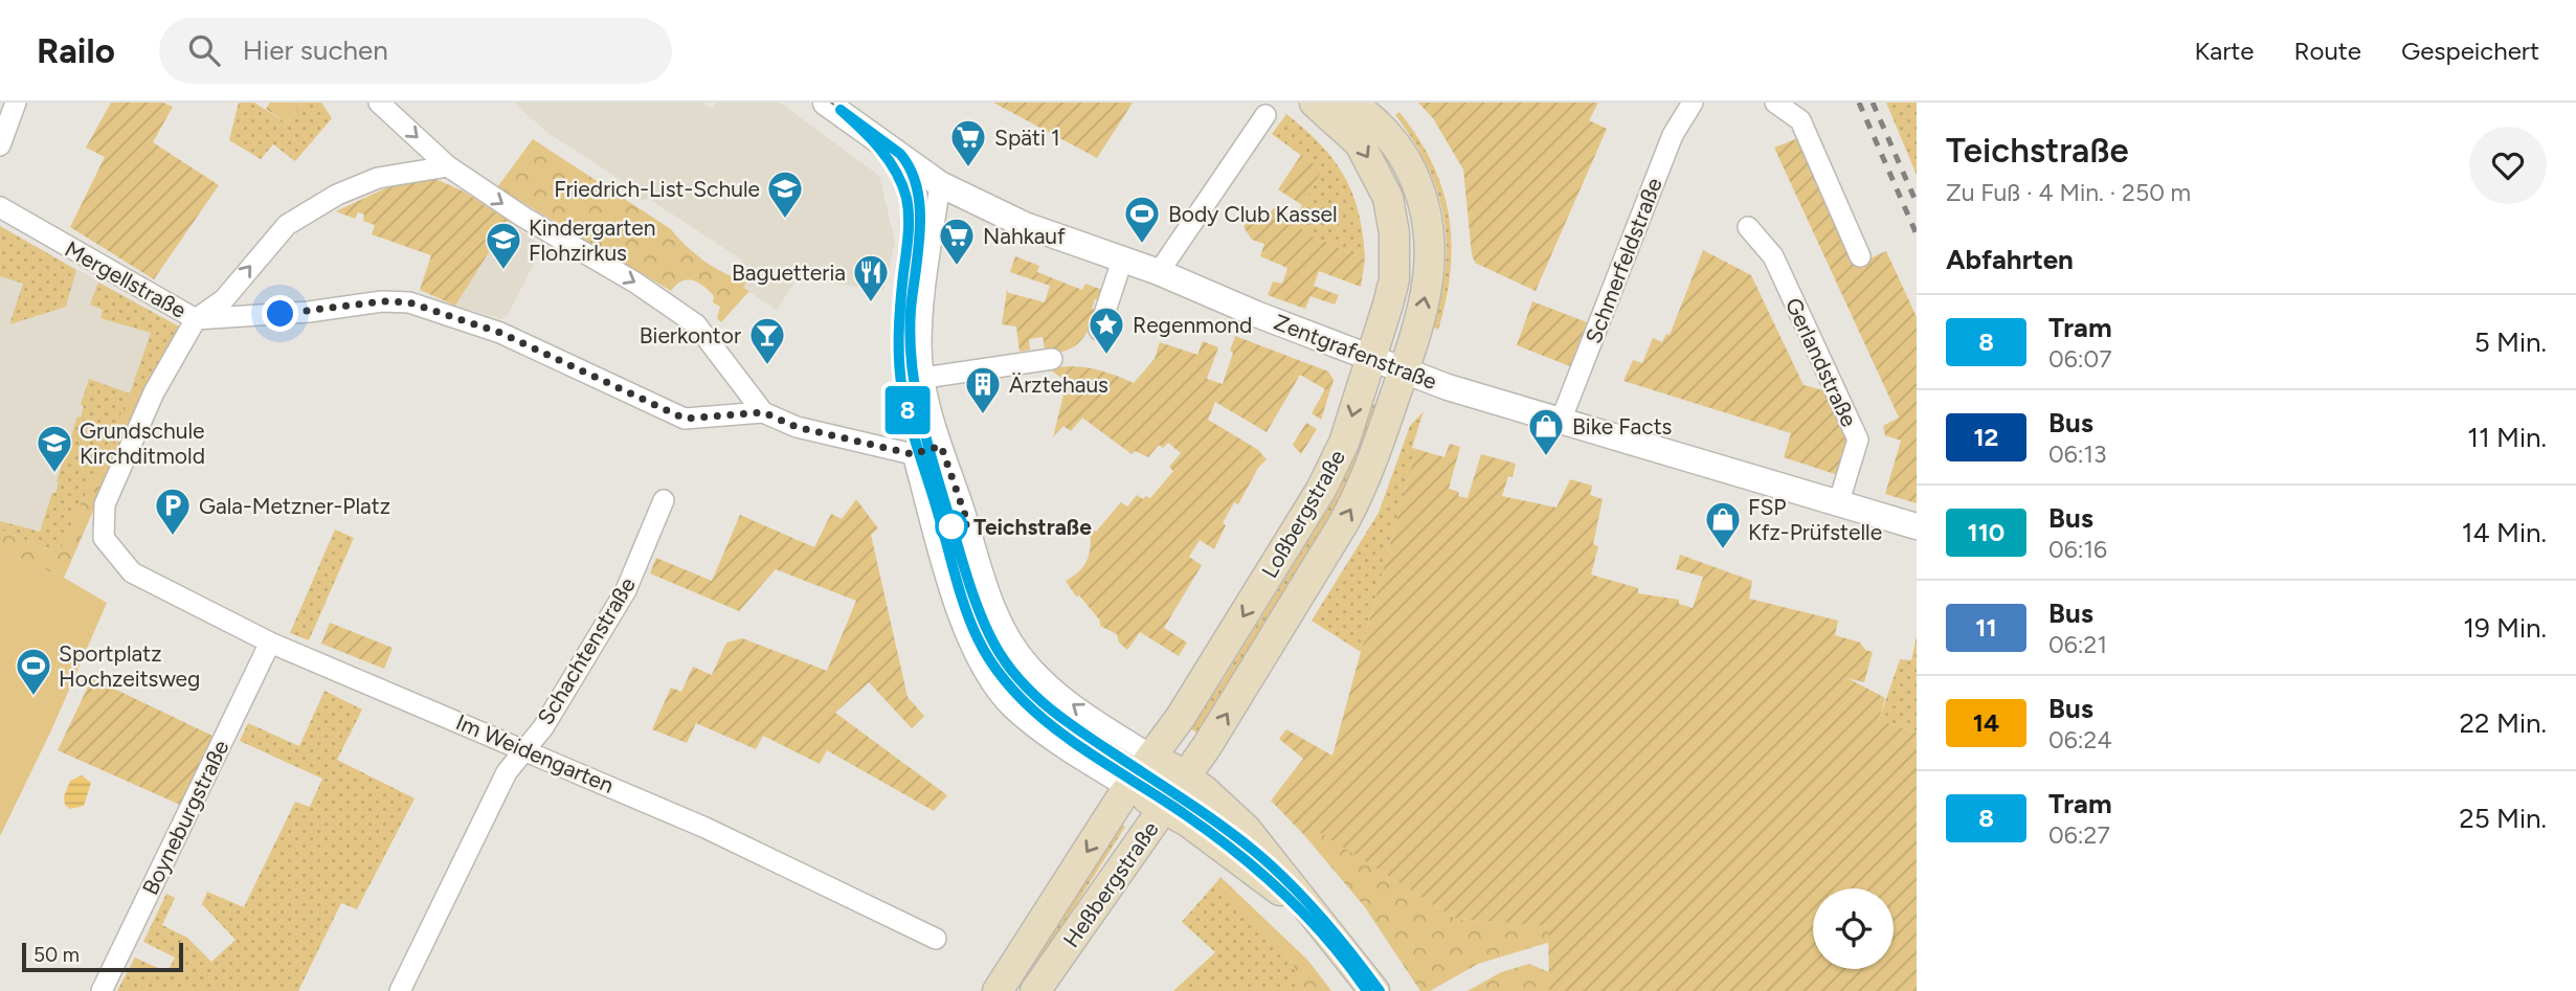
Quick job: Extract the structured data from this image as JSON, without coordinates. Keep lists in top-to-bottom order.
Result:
{
  "streets": {
    "main road": ["Loßbergstraße", "Heßbergstraße"],
    "street": [
      "Schmerfeldstraße",
      "Mergellstraße",
      "Zentgrafenstraße",
      "Gerlandstraße",
      "Schachtenstraße",
      "Im Weidengarten",
      "Boyneburgstraße"
    ]
  },
  "crossings": [
    ["Schmerfeldstraße", "Zentgrafenstraße"],
    ["Mergellstraße", "Im Weidengarten"],
    ["Zentgrafenstraße", "Gerlandstraße"],
    ["Zentgrafenstraße", "Loßbergstraße"],
    ["Loßbergstraße", "Heßbergstraße"],
    ["Schachtenstraße", "Im Weidengarten"],
    ["Im Weidengarten", "Boyneburgstraße"]
  ],
  "places": {
    "supermarket": ["Späti 1", "Nahkauf"],
    "school or university": ["Friedrich-List-Schule", "Kindergarten Flohzirkus", "Grundschule Kirchditmold"],
    "sports": ["Body Club Kassel", "Sportplatz Hochzeitsweg"],
    "restaurant": ["Baguetteria"],
    "place": ["Regenmond"],
    "bar": ["Bierkontor"],
    "building": ["Ärztehaus"],
    "shop": ["Bike Facts", "FSP Kfz-Prüfstelle"],
    "other": ["Teichstraße"],
    "parking": ["Gala-Metzner-Platz"]
  },
  "lines": ["tram line 8"],
  "scale_bar": "50 m",
  "page": {
    "header": "Railo",
    "search": "Hier suchen",
    "nav": ["Karte", "Route", "Gespeichert"],
    "on_map": "8",
    "heading": [
      ["Teichstraße", "Zu Fuß · 4 Min. · 250 m"],
      "Abfahrten"
    ],
    "list": [
      {
        "mark": "8",
        "name": "Tram",
        "note": "06:07",
        "value": "5 Min."
      },
      {
        "mark": "12",
        "name": "Bus",
        "note": "06:13",
        "value": "11 Min."
      },
      {
        "mark": "110",
        "name": "Bus",
        "note": "06:16",
        "value": "14 Min."
      },
      {
        "mark": "11",
        "name": "Bus",
        "note": "06:21",
        "value": "19 Min."
      },
      {
        "mark": "14",
        "name": "Bus",
        "note": "06:24",
        "value": "22 Min."
      },
      {
        "mark": "8",
        "name": "Tram",
        "note": "06:27",
        "value": "25 Min."
      }
    ],
    "scale": "50 m"
  }
}
